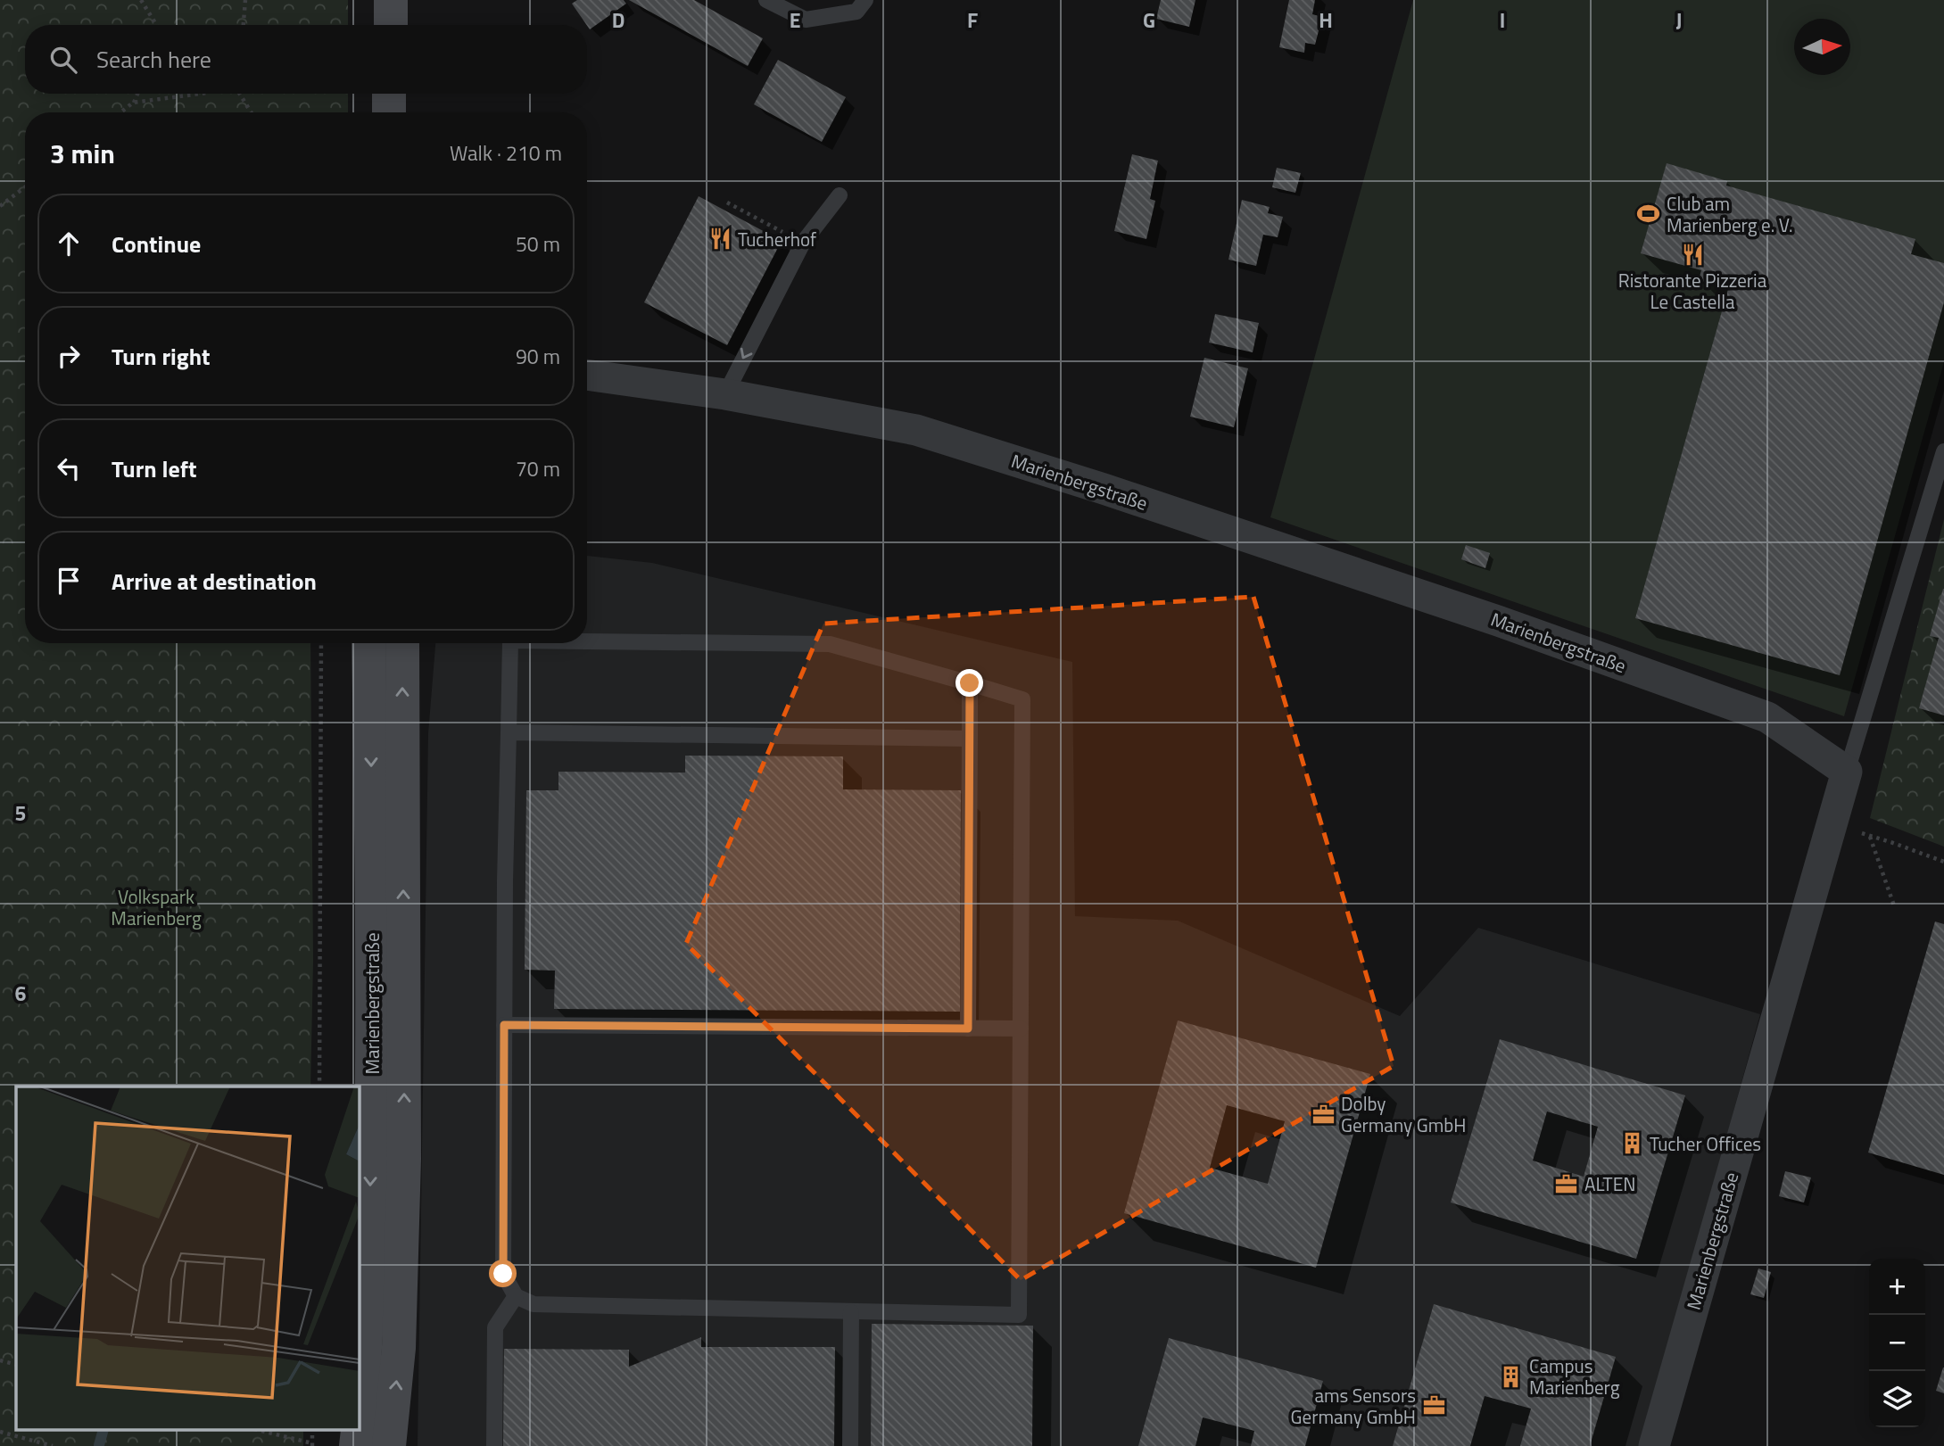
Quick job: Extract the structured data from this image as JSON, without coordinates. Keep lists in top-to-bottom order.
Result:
{
  "streets": {
    "main road": ["Marienbergstraße"]
  },
  "parks": ["Volkspark Marienberg"],
  "places": {
    "sports": ["Club am Marienberg e. V."],
    "restaurant": ["Tucherhof", "Ristorante Pizzeria Le Castella"],
    "office": ["Dolby Germany GmbH", "ALTEN", "ams Sensors Germany GmbH"],
    "building": ["Tucher Offices", "Campus Marienberg"]
  },
  "north": "right",
  "page": {
    "search": "Search here",
    "heading": ["3 min", "Walk · 210 m"],
    "list": [
      ["Continue", "50 m"],
      ["Turn right", "90 m"],
      ["Turn left", "70 m"],
      "Arrive at destination"
    ],
    "map_buttons": ["+", "−"]
  },
  "grid": {
    "columns": [
      "D",
      "E",
      "F",
      "G",
      "H",
      "I",
      "J"
    ],
    "rows": ["5", "6"]
  }
}
